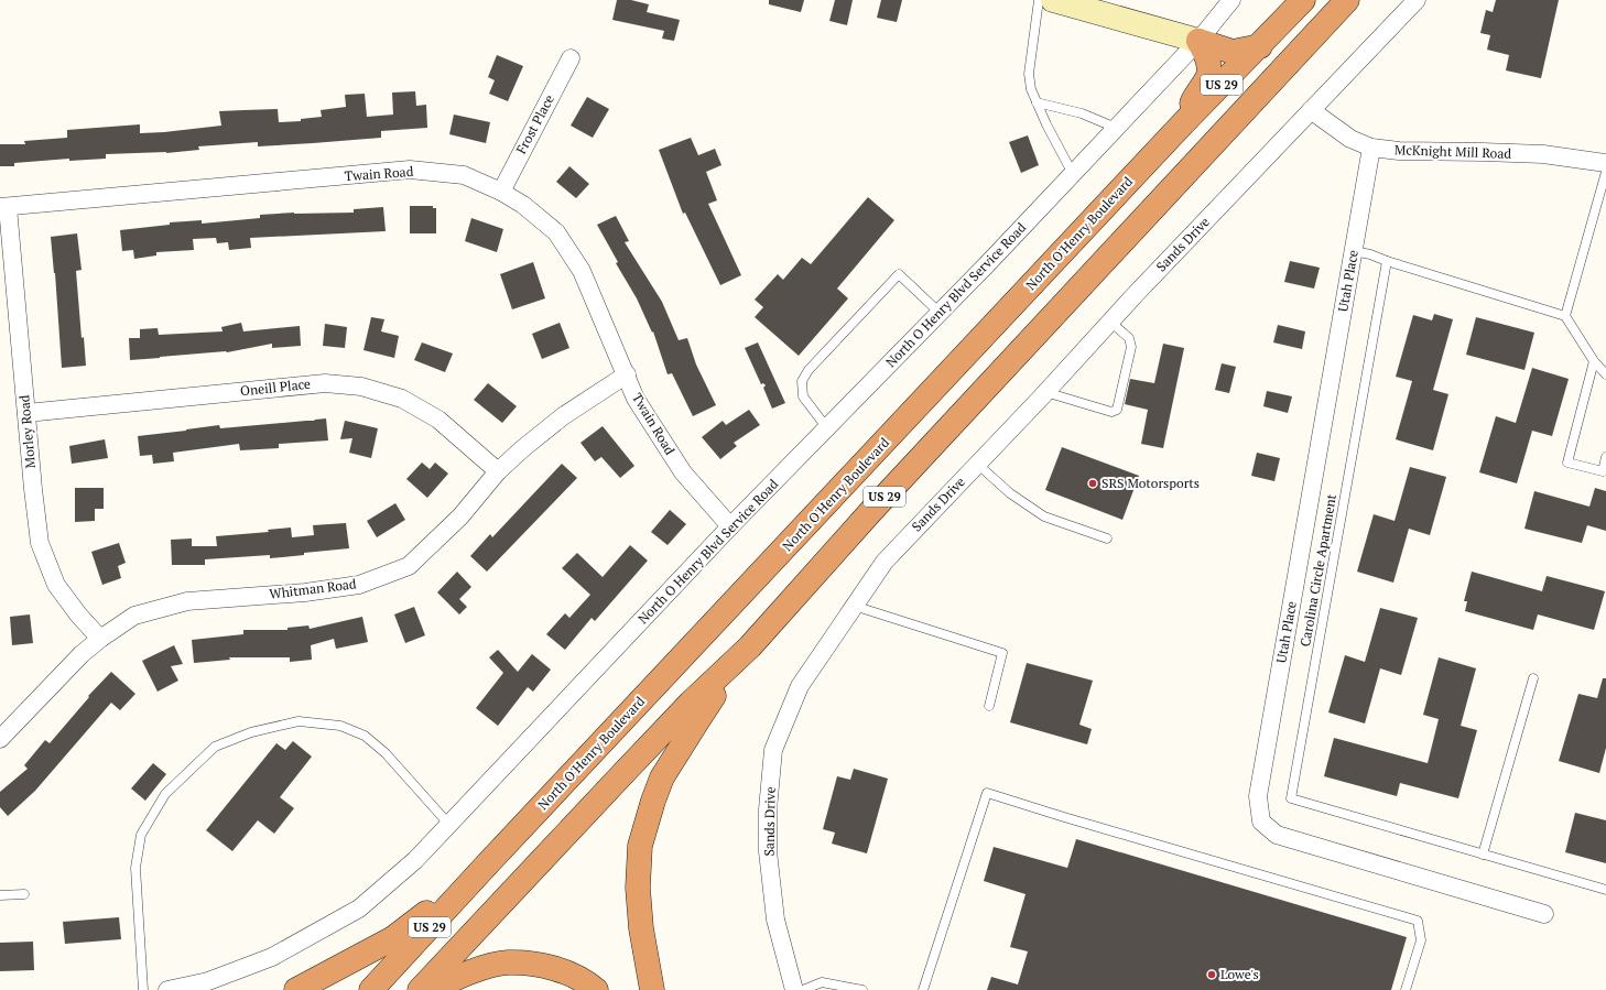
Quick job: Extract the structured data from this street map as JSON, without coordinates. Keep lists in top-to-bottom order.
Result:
{
  "streets": {
    "highway": ["US 29", "North O'Henry Boulevard"],
    "street": [
      "Frost Place",
      "McKnight Mill Road",
      "Twain Road",
      "Sands Drive",
      "Utah Place",
      "North O Henry Blvd Service Road",
      "Oneill Place",
      "Morley Road",
      "Whitman Road"
    ],
    "lane": ["Carolina Circle Apartment"]
  },
  "crossings": [
    ["Frost Place", "Twain Road"],
    ["McKnight Mill Road", "Sands Drive"],
    ["McKnight Mill Road", "Utah Place"],
    ["Twain Road", "North O Henry Blvd Service Road"],
    ["Twain Road", "Morley Road"],
    ["Twain Road", "Whitman Road"],
    ["Oneill Place", "Morley Road"],
    ["Oneill Place", "Whitman Road"],
    ["Morley Road", "Whitman Road"]
  ],
  "places": ["SRS Motorsports", "Lowe's"]
}
